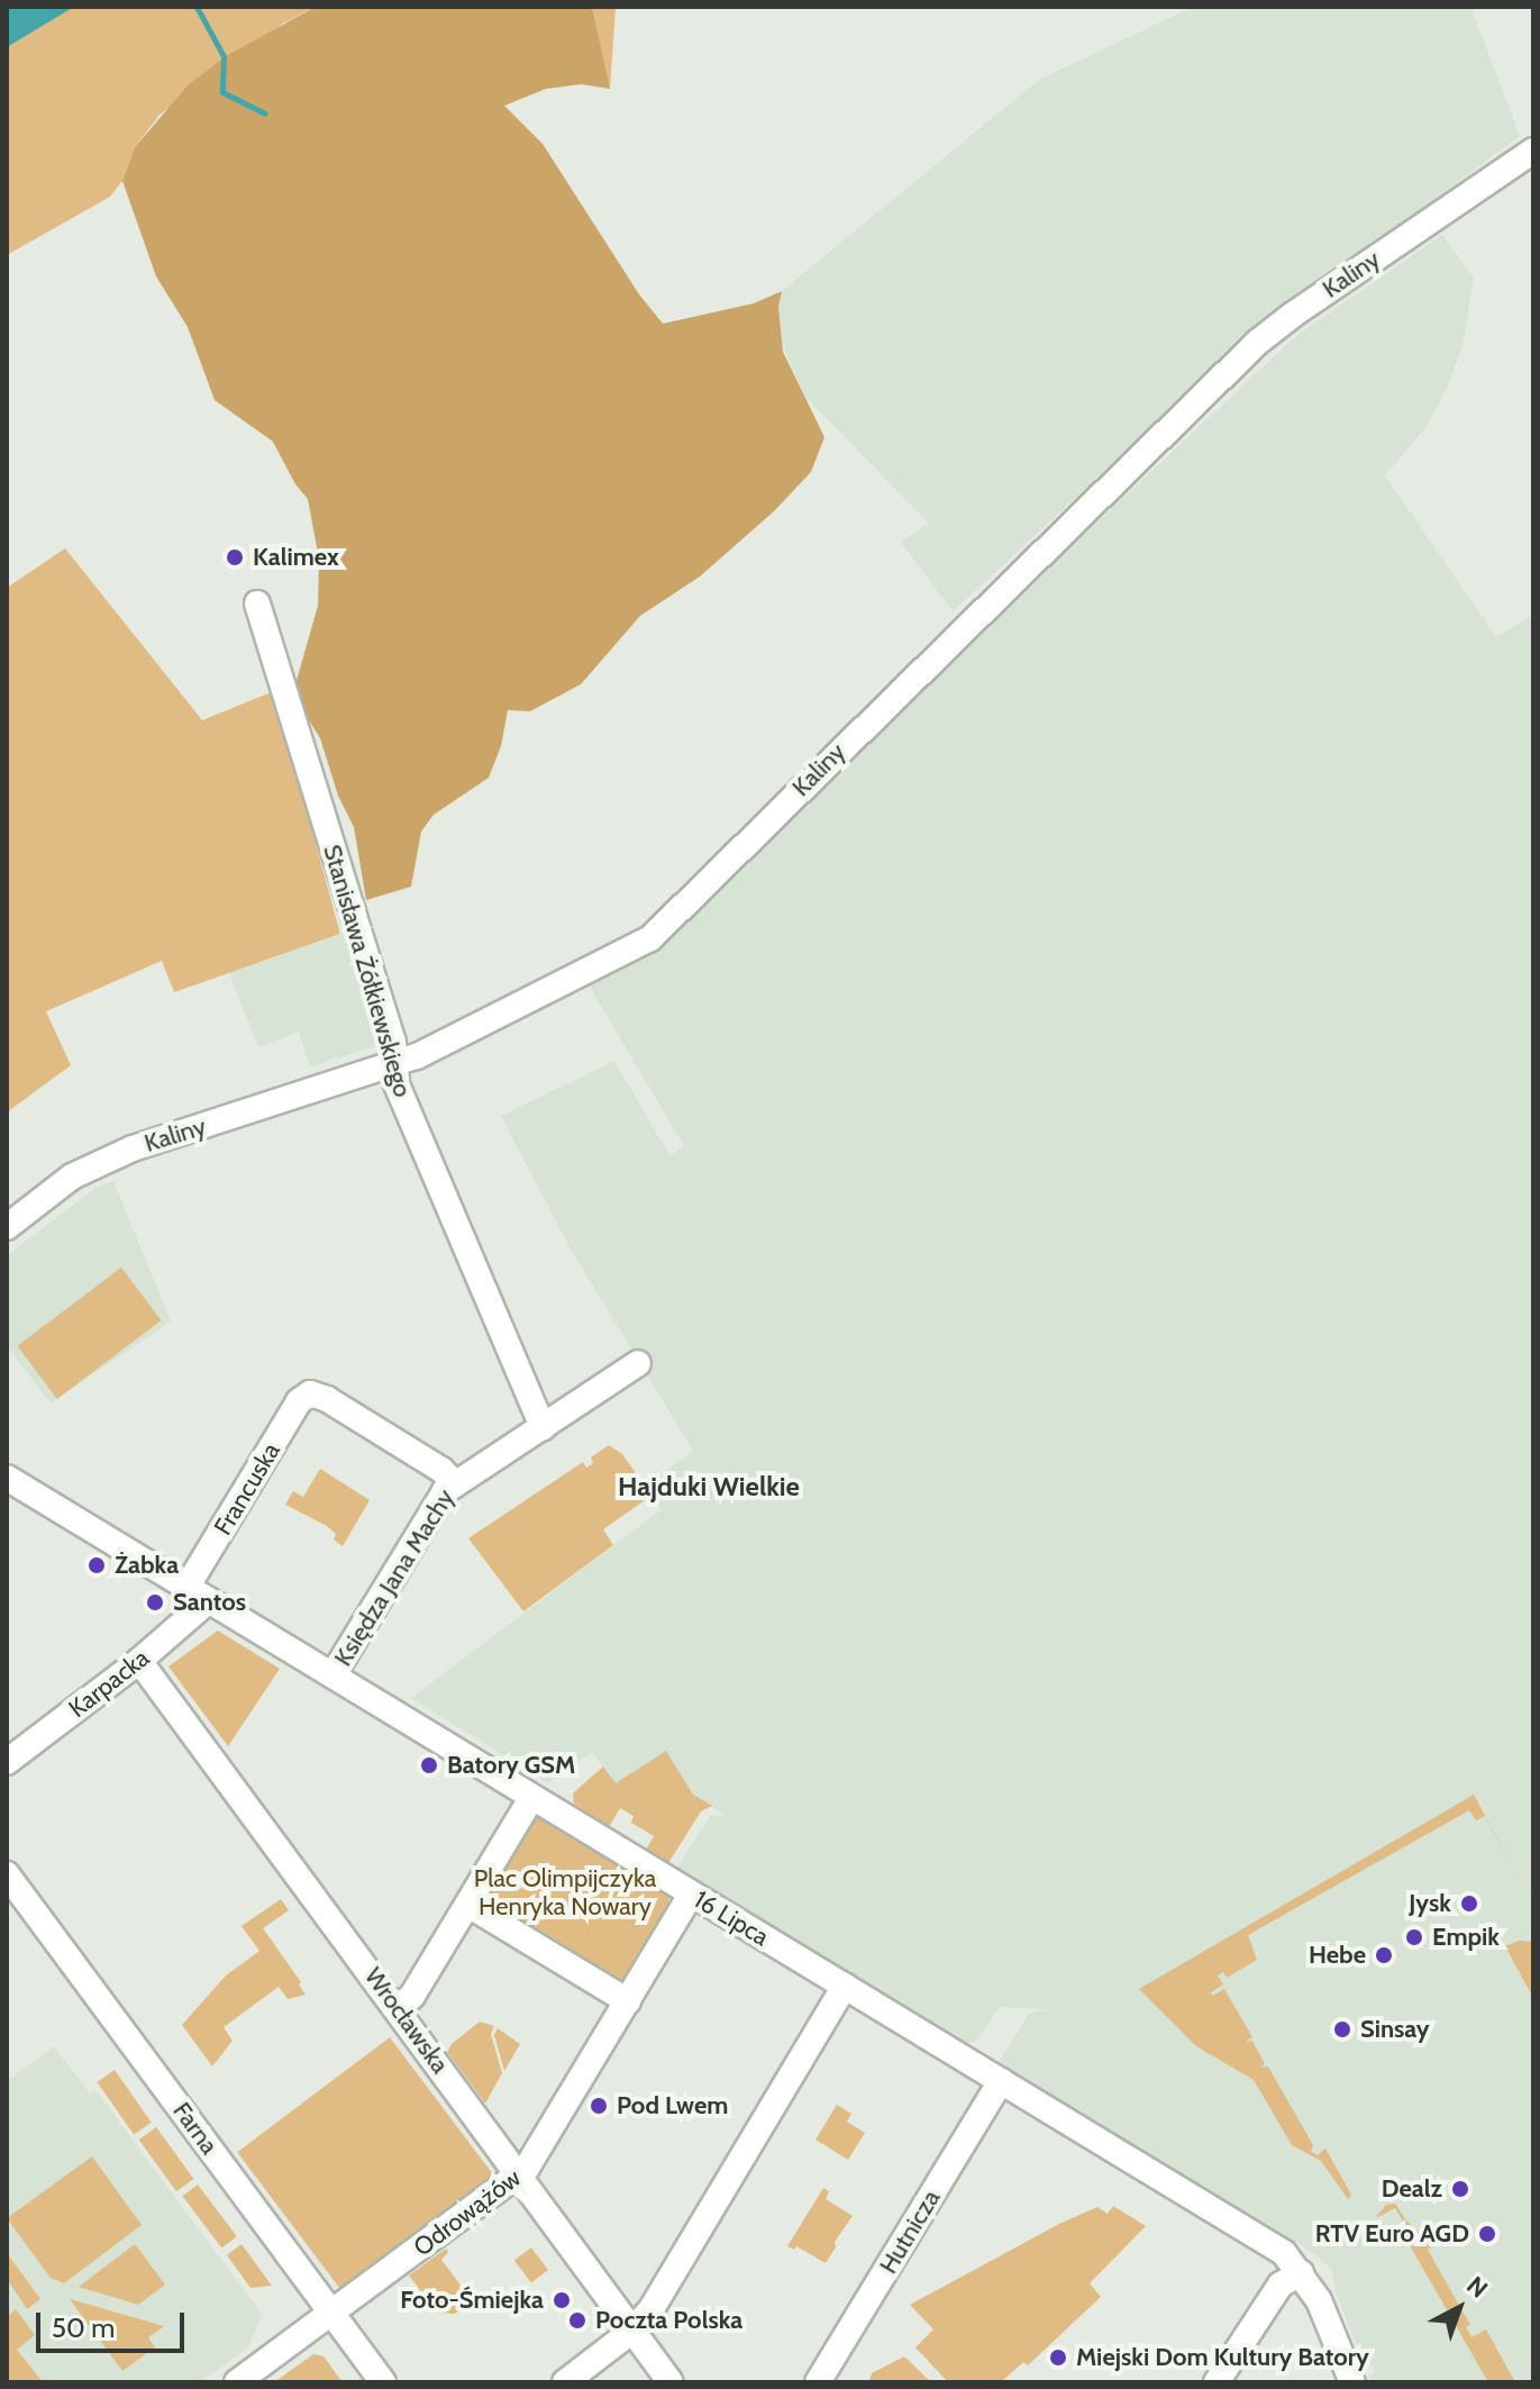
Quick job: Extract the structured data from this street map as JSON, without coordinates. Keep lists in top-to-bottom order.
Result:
{
  "streets": {
    "street": [
      "Kaliny",
      "Stanisława Żółkiewskiego",
      "Francuska",
      "Księdza Jana Machy",
      "Karpacka",
      "16 Lipca",
      "Wrocławska",
      "Farna",
      "Odrowążów",
      "Hutnicza"
    ]
  },
  "crossings": [
    ["Kaliny", "Stanisława Żółkiewskiego"],
    ["Stanisława Żółkiewskiego", "Księdza Jana Machy"],
    ["Francuska", "Księdza Jana Machy"],
    ["Francuska", "Karpacka"],
    ["Francuska", "16 Lipca"],
    ["Księdza Jana Machy", "16 Lipca"],
    ["Karpacka", "16 Lipca"],
    ["Karpacka", "Wrocławska"],
    ["16 Lipca", "Odrowążów"],
    ["16 Lipca", "Hutnicza"],
    ["Wrocławska", "Odrowążów"],
    ["Farna", "Odrowążów"]
  ],
  "districts": ["Hajduki Wielkie"],
  "parks": ["Plac Olimpijczyka Henryka Nowary"],
  "places": [
    "Kalimex",
    "Żabka",
    "Santos",
    "Batory GSM",
    "Jysk",
    "Empik",
    "Hebe",
    "Sinsay",
    "Pod Lwem",
    "Dealz",
    "RTV Euro AGD",
    "Foto-Śmiejka",
    "Poczta Polska",
    "Miejski Dom Kultury Batory"
  ],
  "scale_bar": "50 m",
  "north": "top right"
}
